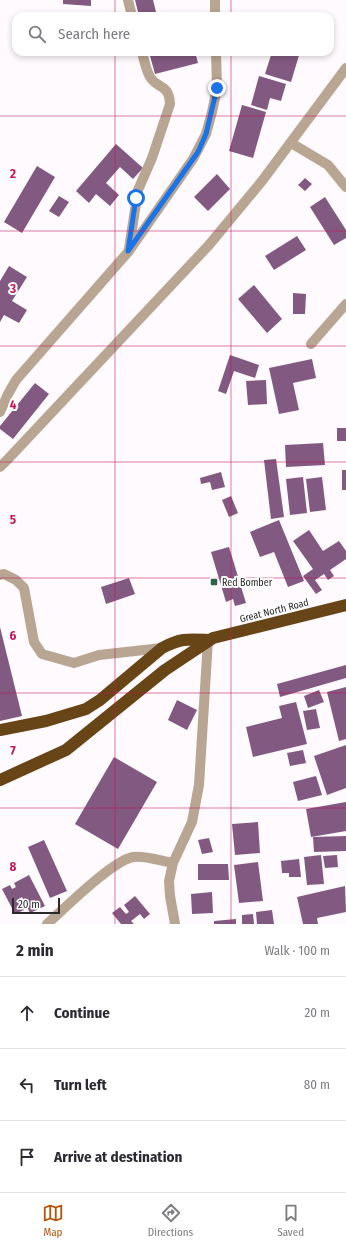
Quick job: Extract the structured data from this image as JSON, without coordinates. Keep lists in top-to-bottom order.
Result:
{
  "streets": {
    "highway": ["Great North Road"]
  },
  "places": {
    "transit": ["Red Bomber"]
  },
  "scale_bar": "20 m",
  "page": {
    "search": "Search here",
    "scale": "20 m",
    "heading": ["2 min", "Walk · 100 m"],
    "list": [
      ["Continue", "20 m"],
      ["Turn left", "80 m"],
      "Arrive at destination"
    ],
    "nav": ["Map", "Directions", "Saved"]
  },
  "grid": {
    "rows": [
      "2",
      "3",
      "4",
      "5",
      "6",
      "7",
      "8"
    ]
  }
}
